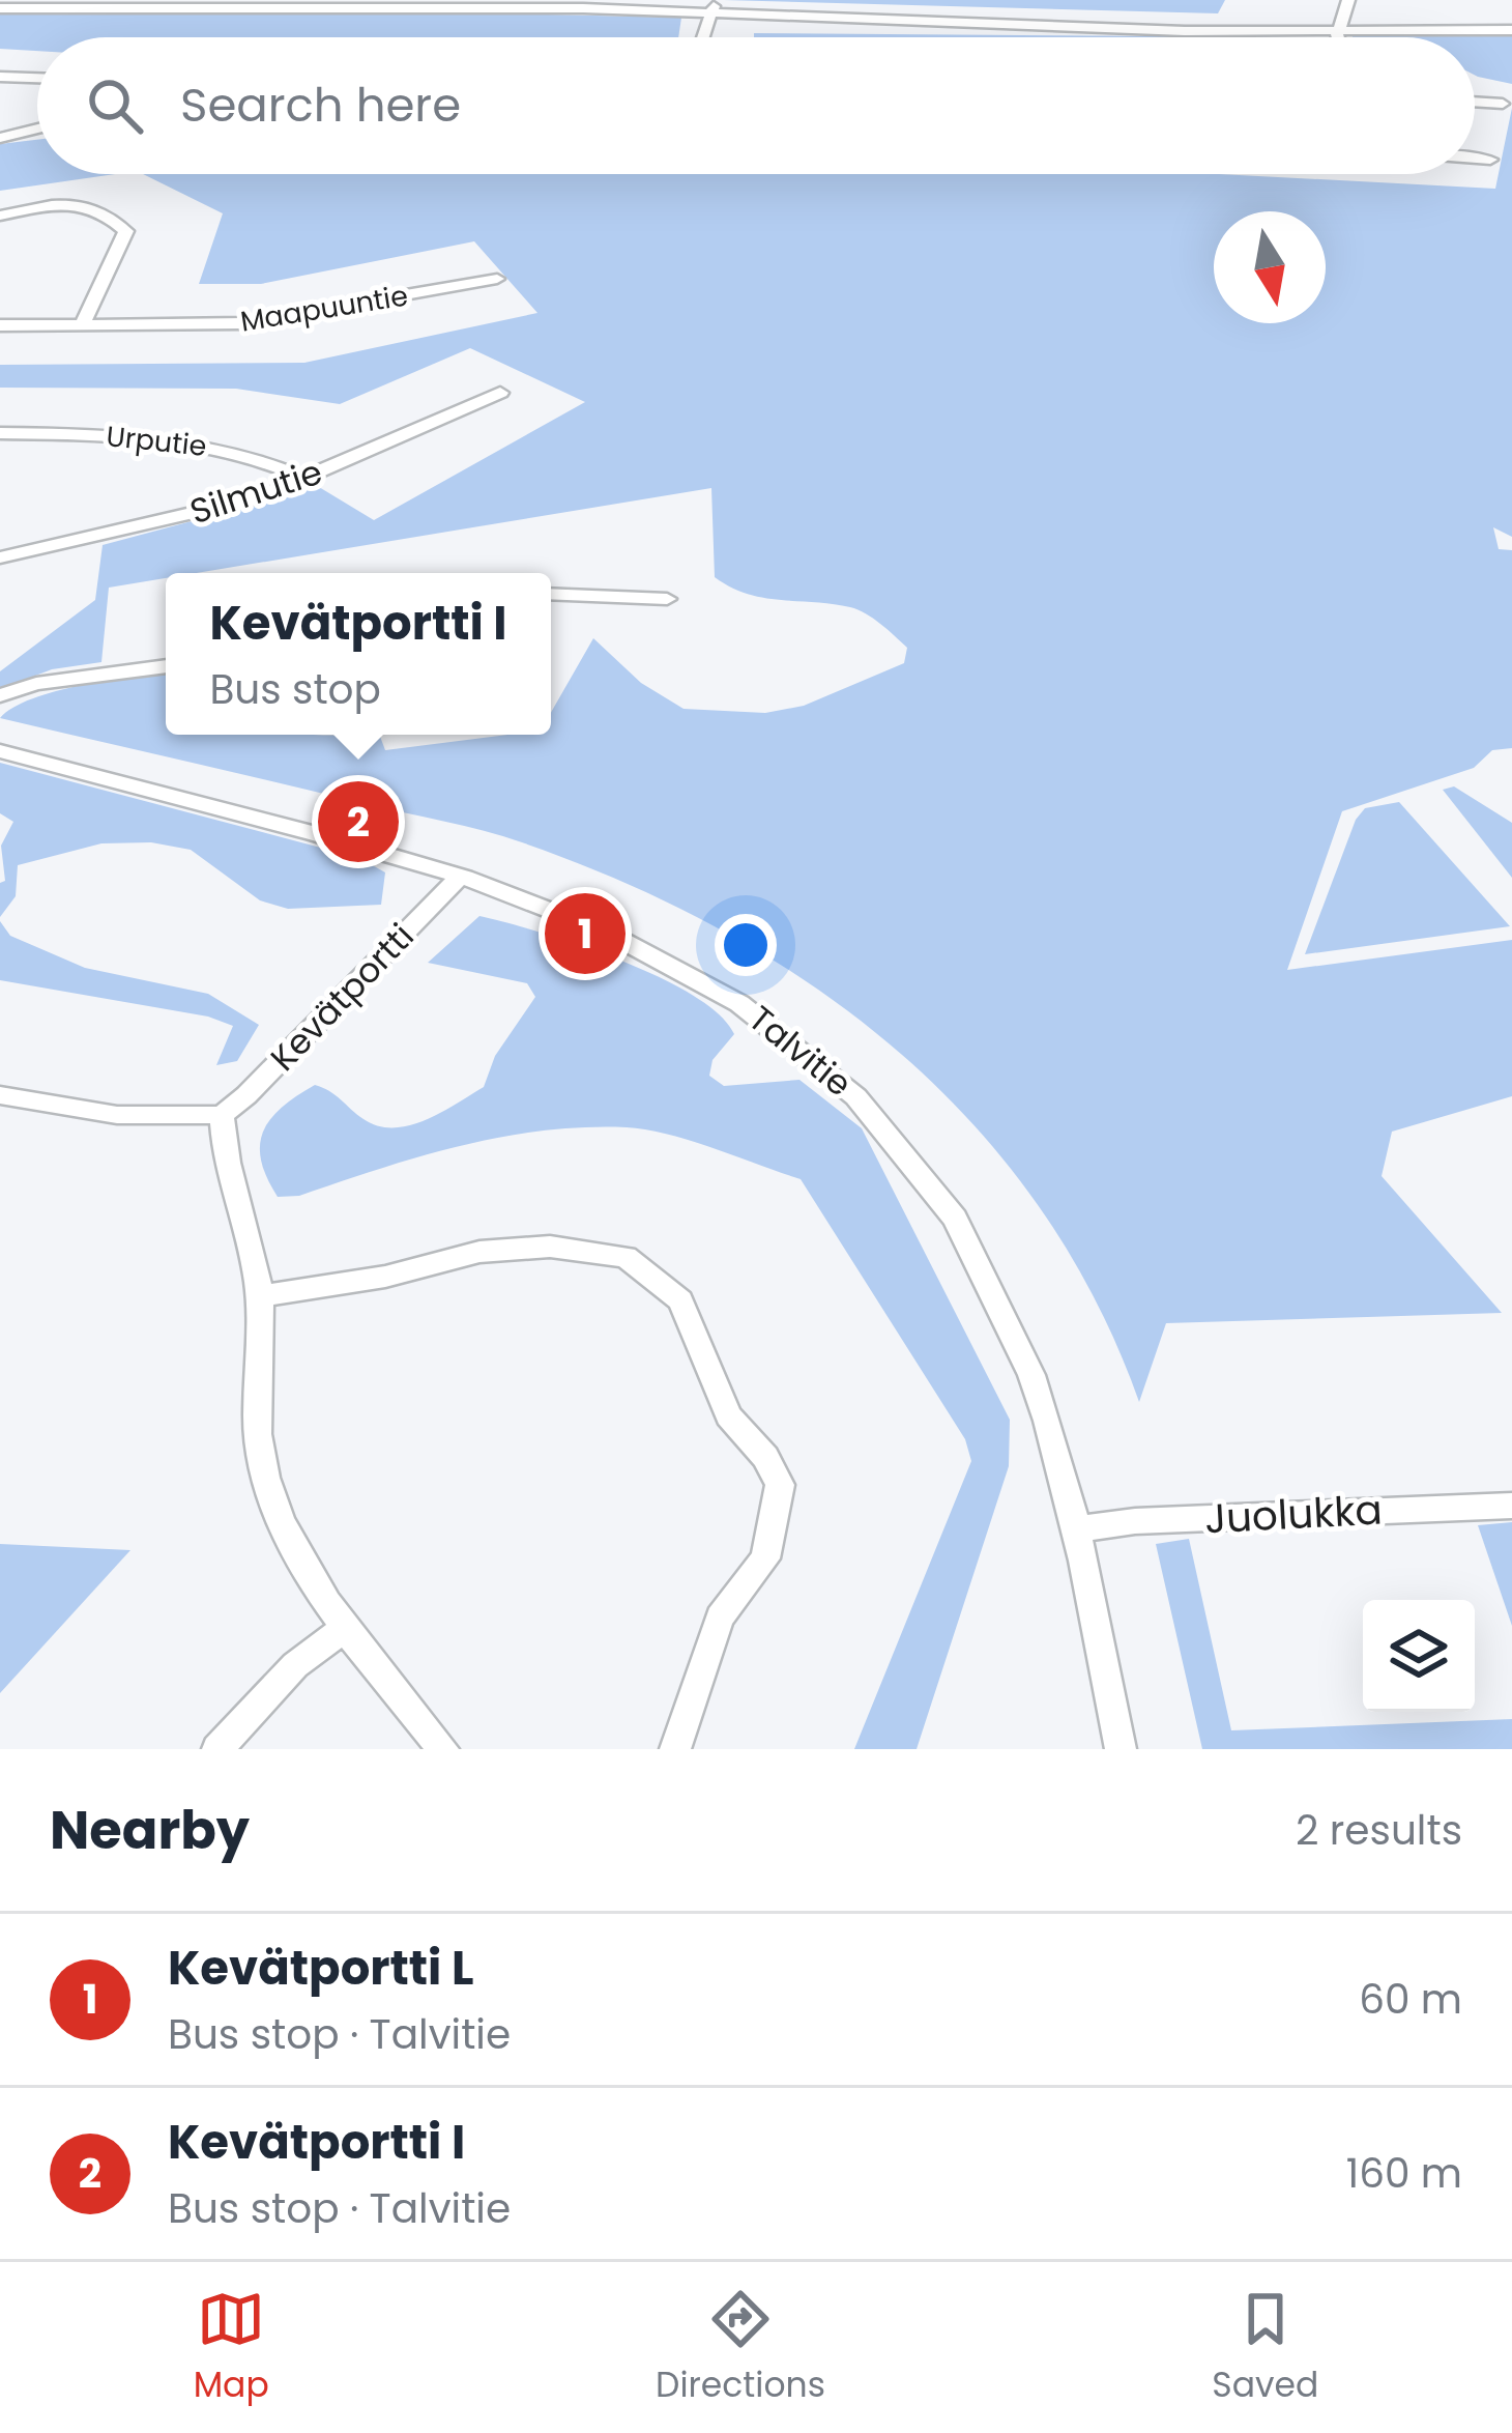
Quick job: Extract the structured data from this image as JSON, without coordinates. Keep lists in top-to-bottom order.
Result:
{
  "streets": {
    "street": [
      "Maapuuntie",
      "Urputie",
      "Silmutie",
      "Kevätportti",
      "Talvitie",
      "Juolukka"
    ]
  },
  "crossings": [
    ["Urputie", "Silmutie"],
    ["Kevätportti", "Talvitie"],
    ["Talvitie", "Juolukka"]
  ],
  "north": "bottom",
  "page": {
    "search": "Search here",
    "popup": ["Kevätportti I", "Bus stop"],
    "pins": ["2", "1"],
    "heading": ["Nearby", "2 results"],
    "list": [
      {
        "mark": "1",
        "name": "Kevätportti L",
        "note": "Bus stop · Talvitie",
        "value": "60 m"
      },
      {
        "mark": "2",
        "name": "Kevätportti I",
        "note": "Bus stop · Talvitie",
        "value": "160 m"
      }
    ],
    "nav": ["Map", "Directions", "Saved"]
  }
}
